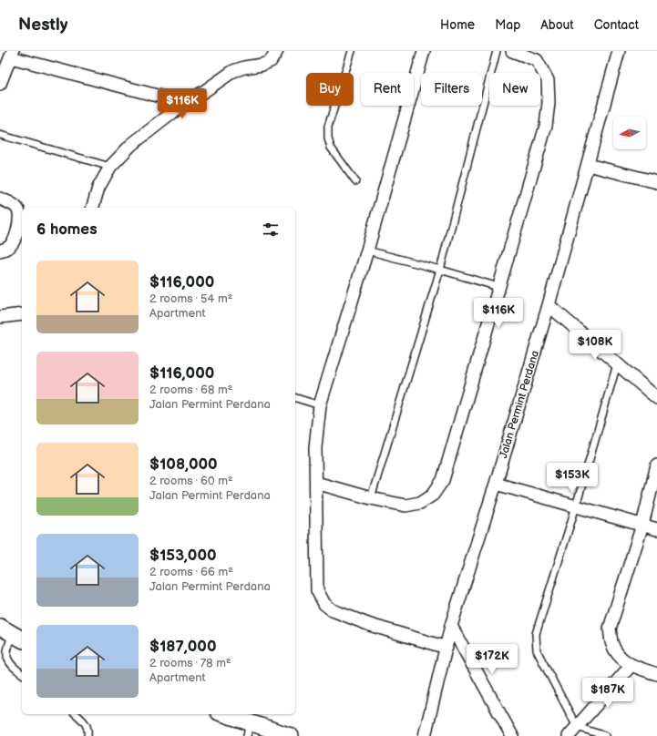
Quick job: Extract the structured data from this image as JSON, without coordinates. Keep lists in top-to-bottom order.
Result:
{
  "streets": {
    "street": ["Jalan Permint Perdana"]
  },
  "north": "left",
  "page": {
    "header": "Nestly",
    "nav": [
      "Home",
      "Map",
      "About",
      "Contact"
    ],
    "chip": [
      "Buy",
      "Rent",
      "Filters",
      "New"
    ],
    "price": [
      "$116K",
      "$116K",
      "$108K",
      "$153K",
      "$172K",
      "$187K"
    ],
    "heading": "6 homes",
    "list": [
      {
        "name": "$116,000",
        "note": "2 rooms · 54 m² · Apartment"
      },
      {
        "name": "$116,000",
        "note": "2 rooms · 68 m² · Jalan Permint Perdana"
      },
      {
        "name": "$108,000",
        "note": "2 rooms · 60 m² · Jalan Permint Perdana"
      },
      {
        "name": "$153,000",
        "note": "2 rooms · 66 m² · Jalan Permint Perdana"
      },
      {
        "name": "$187,000",
        "note": "2 rooms · 78 m² · Apartment"
      }
    ]
  }
}
